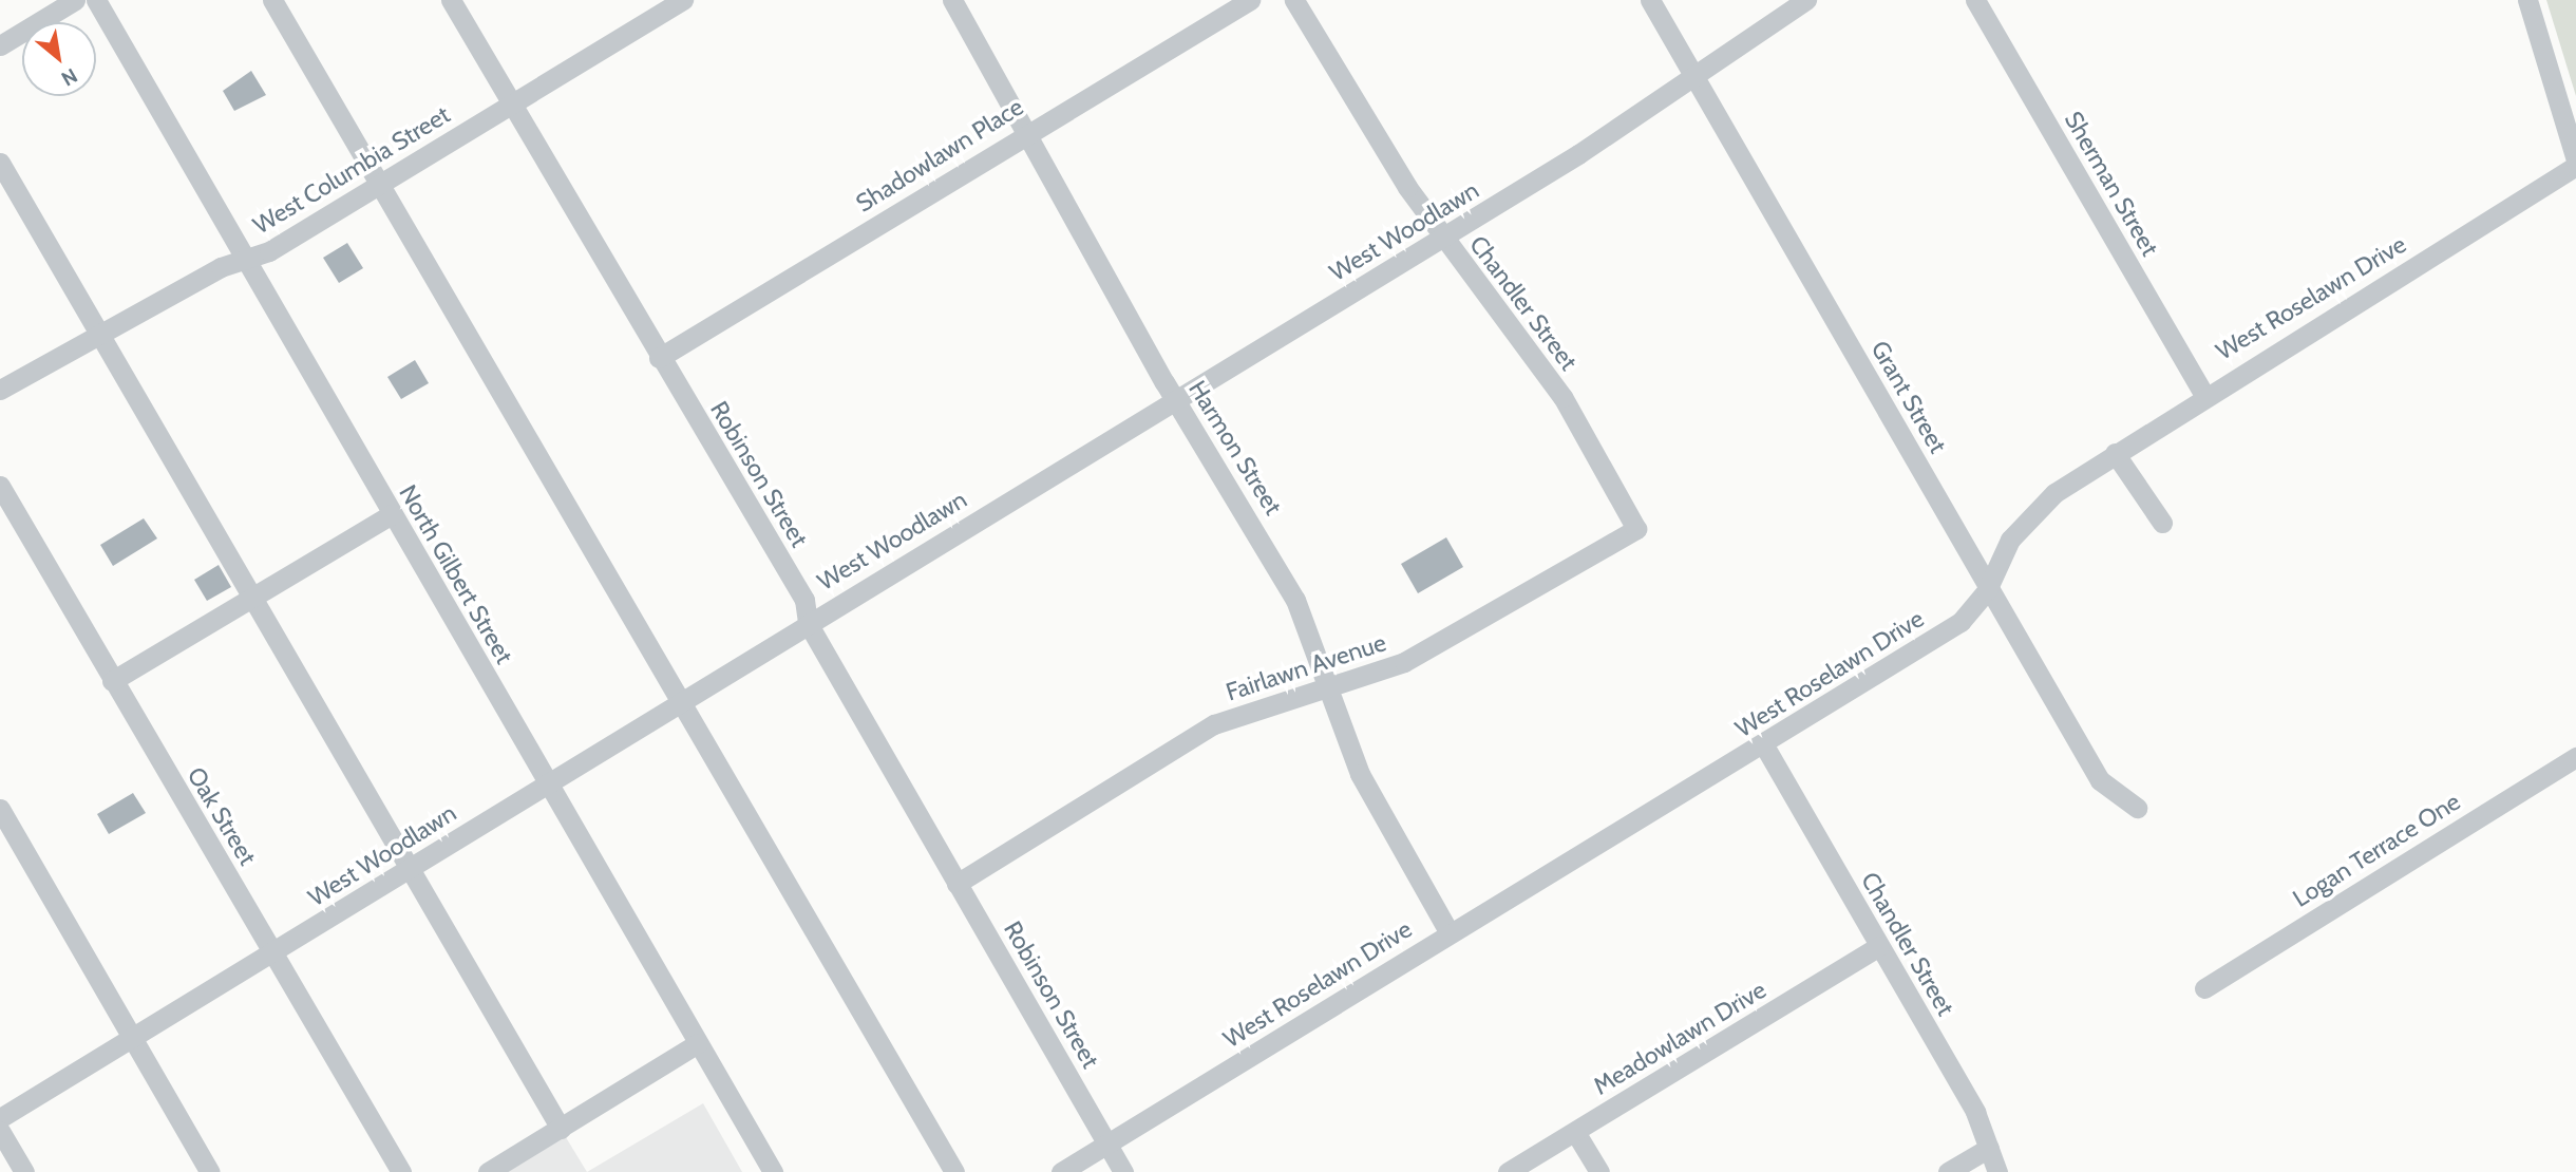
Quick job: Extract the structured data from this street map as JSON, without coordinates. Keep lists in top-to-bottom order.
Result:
{
  "streets": {
    "street": [
      "Shadowlawn Place",
      "West Columbia Street",
      "Sherman Street",
      "West Woodlawn",
      "West Roselawn Drive",
      "Chandler Street",
      "Grant Street",
      "Harmon Street",
      "Robinson Street",
      "North Gilbert Street",
      "Fairlawn Avenue",
      "Oak Street",
      "Logan Terrace One",
      "Meadowlawn Drive"
    ]
  },
  "crossings": [
    ["Shadowlawn Place", "Harmon Street"],
    ["Shadowlawn Place", "Robinson Street"],
    ["West Columbia Street", "Robinson Street"],
    ["West Columbia Street", "North Gilbert Street"],
    ["Sherman Street", "West Roselawn Drive"],
    ["West Woodlawn", "Chandler Street"],
    ["West Woodlawn", "Grant Street"],
    ["West Woodlawn", "Harmon Street"],
    ["West Woodlawn", "Robinson Street"],
    ["West Woodlawn", "North Gilbert Street"],
    ["West Woodlawn", "Oak Street"],
    ["West Roselawn Drive", "Chandler Street"],
    ["West Roselawn Drive", "Grant Street"],
    ["West Roselawn Drive", "Harmon Street"],
    ["West Roselawn Drive", "Robinson Street"],
    ["Chandler Street", "Fairlawn Avenue"],
    ["Chandler Street", "Meadowlawn Drive"],
    ["Harmon Street", "Fairlawn Avenue"],
    ["Robinson Street", "Fairlawn Avenue"]
  ],
  "north": "bottom right"
}
